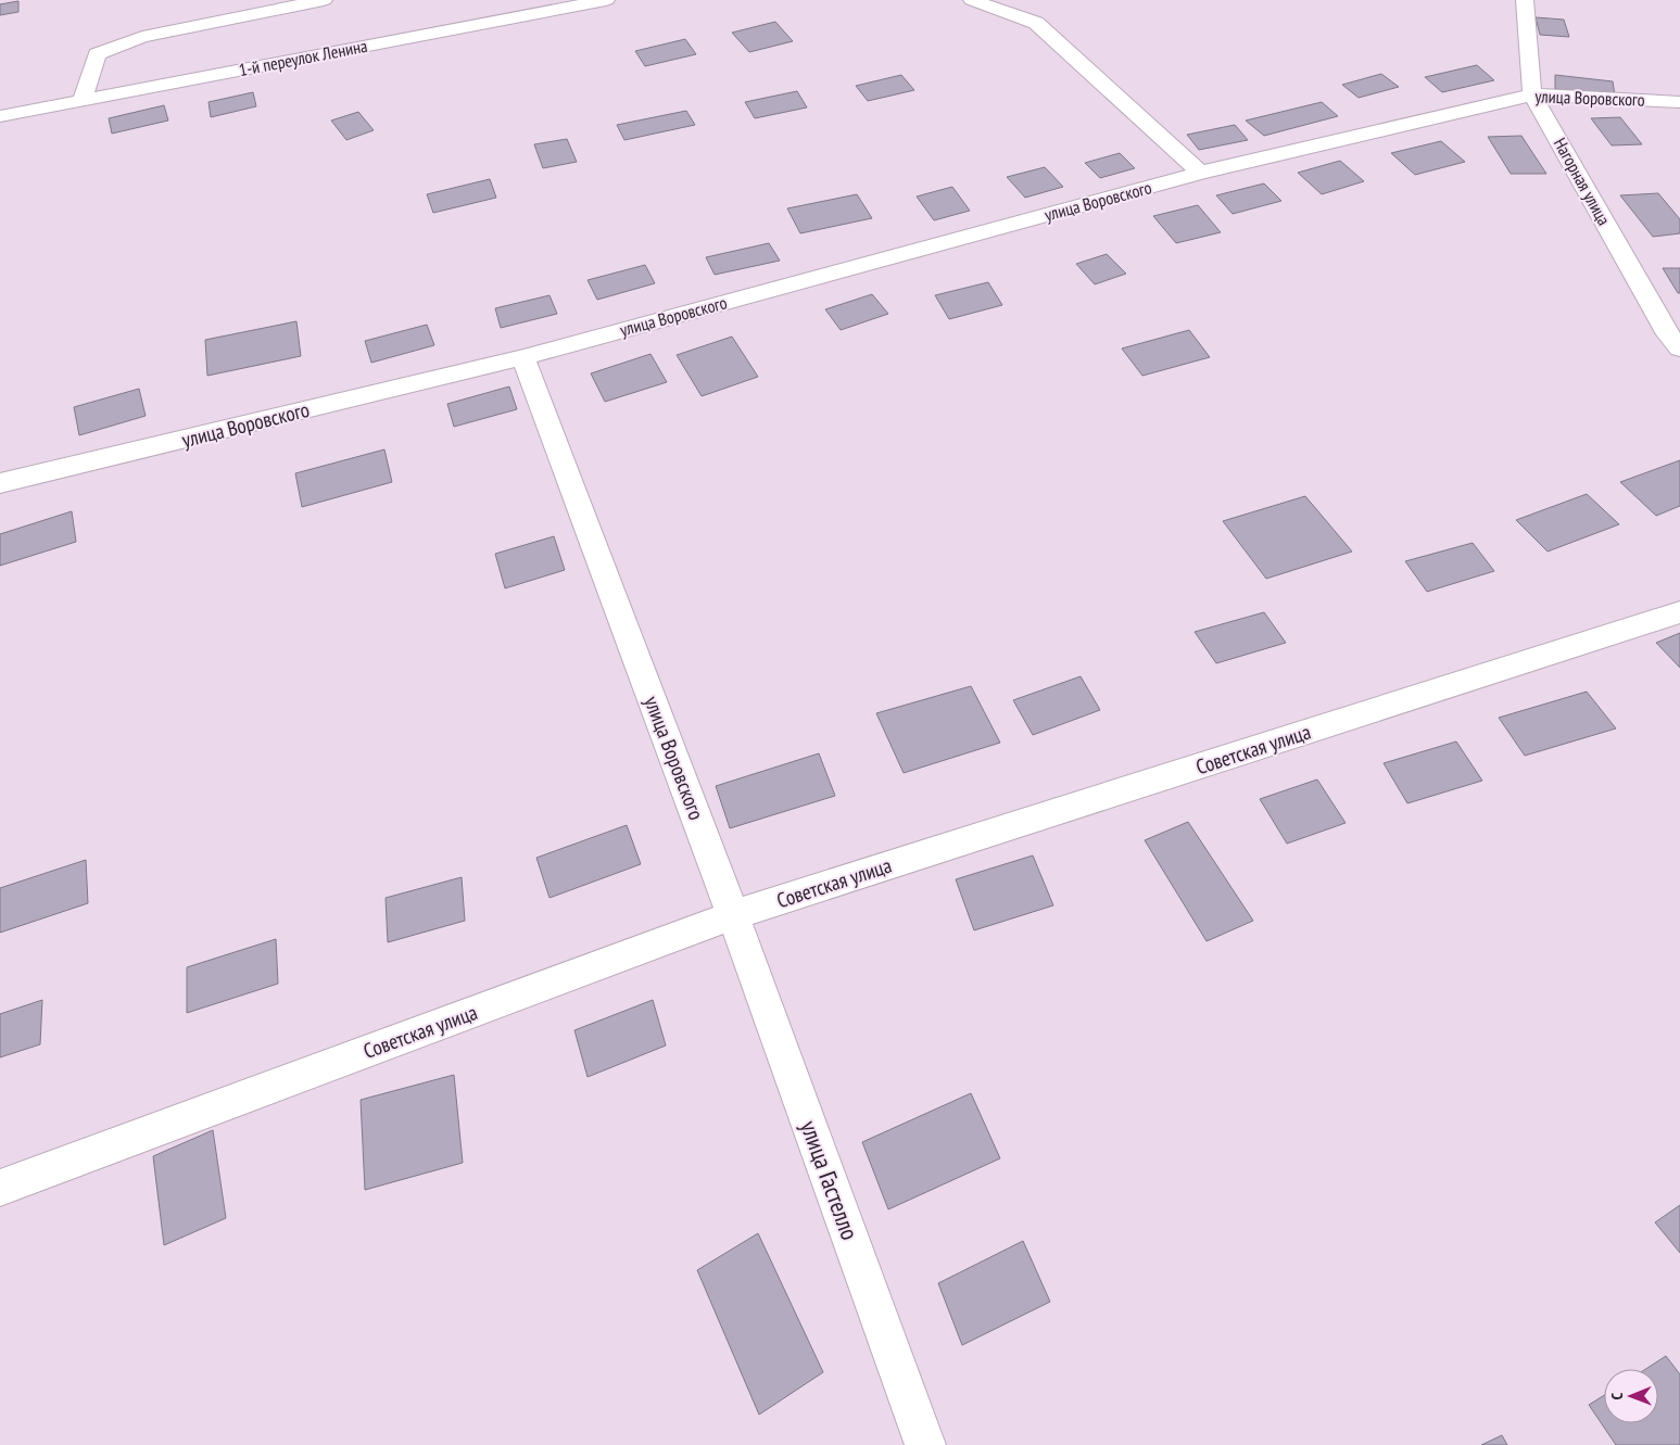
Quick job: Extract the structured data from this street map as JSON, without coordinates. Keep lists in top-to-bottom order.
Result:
{
  "streets": {
    "street": [
      "1-й переулок Ленина",
      "улица Воровского",
      "Нагорная улица",
      "Советская улица",
      "улица Гастелло"
    ]
  },
  "crossings": [
    ["улица Воровского", "Нагорная улица"],
    ["улица Воровского", "Советская улица"],
    ["улица Воровского", "улица Гастелло"],
    ["Советская улица", "улица Гастелло"]
  ],
  "north": "left"
}
